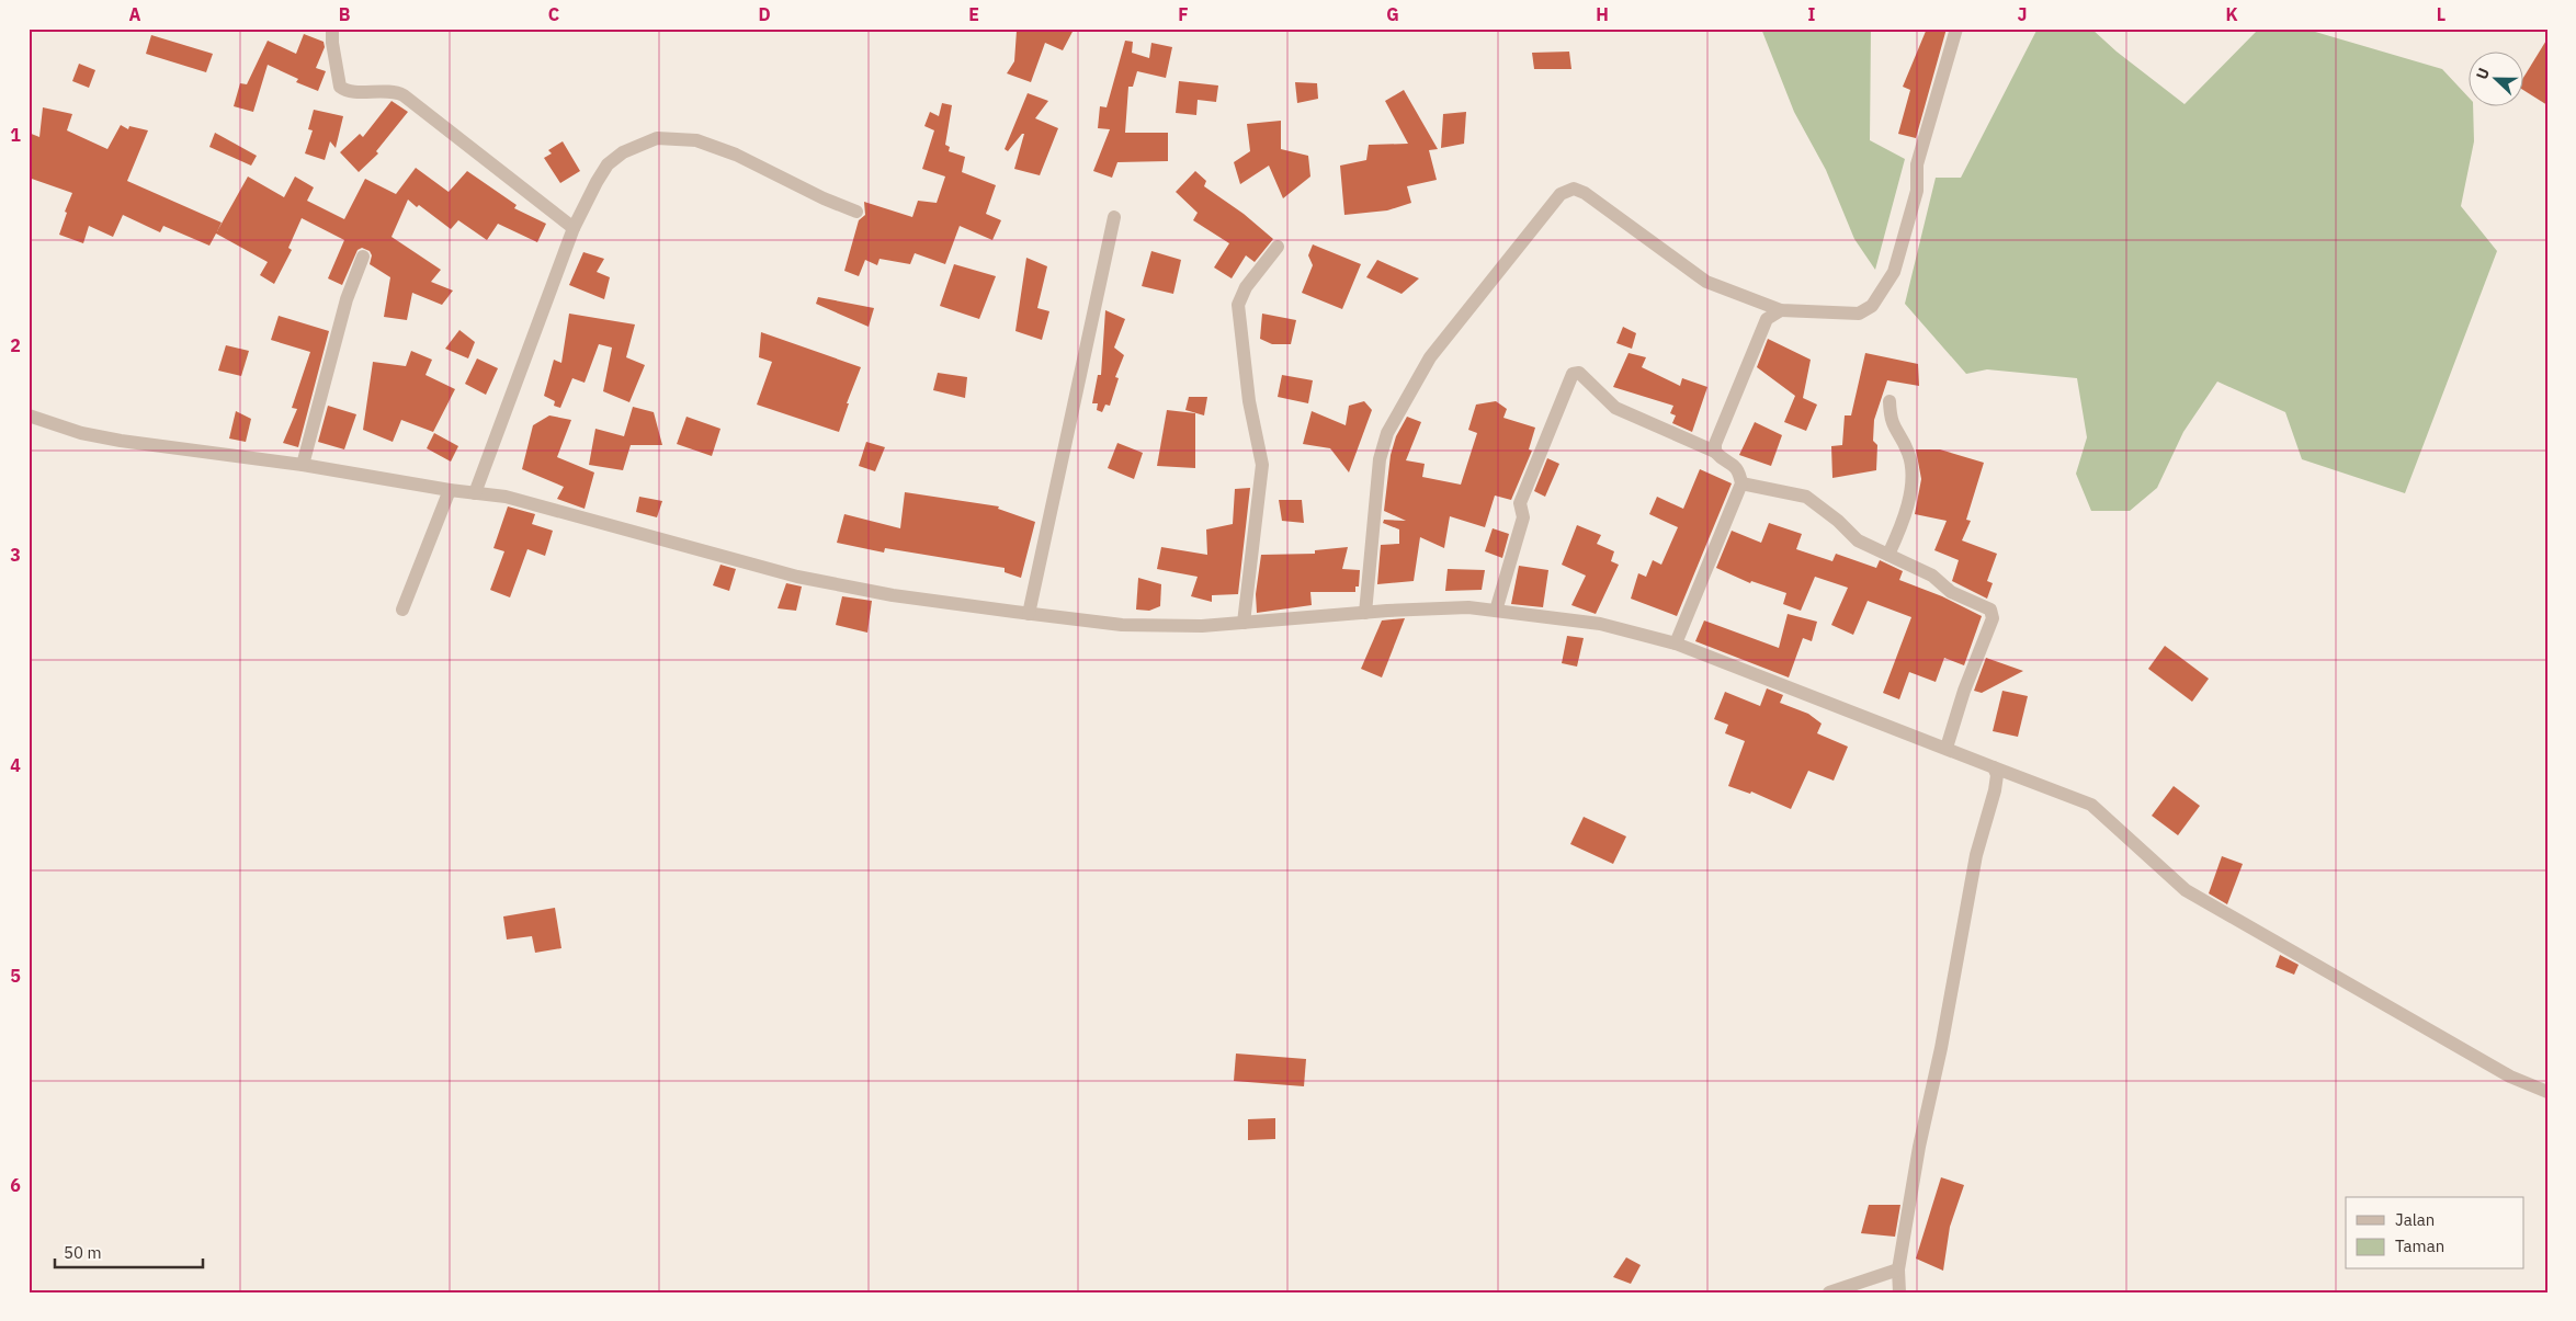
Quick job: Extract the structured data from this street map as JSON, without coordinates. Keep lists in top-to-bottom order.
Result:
{
  "legend": ["Jalan", "Taman"],
  "scale_bar": "50 m",
  "north": "left",
  "grid": {
    "columns": [
      "A",
      "B",
      "C",
      "D",
      "E",
      "F",
      "G",
      "H",
      "I",
      "J",
      "K",
      "L"
    ],
    "rows": [
      "1",
      "2",
      "3",
      "4",
      "5",
      "6"
    ]
  }
}
